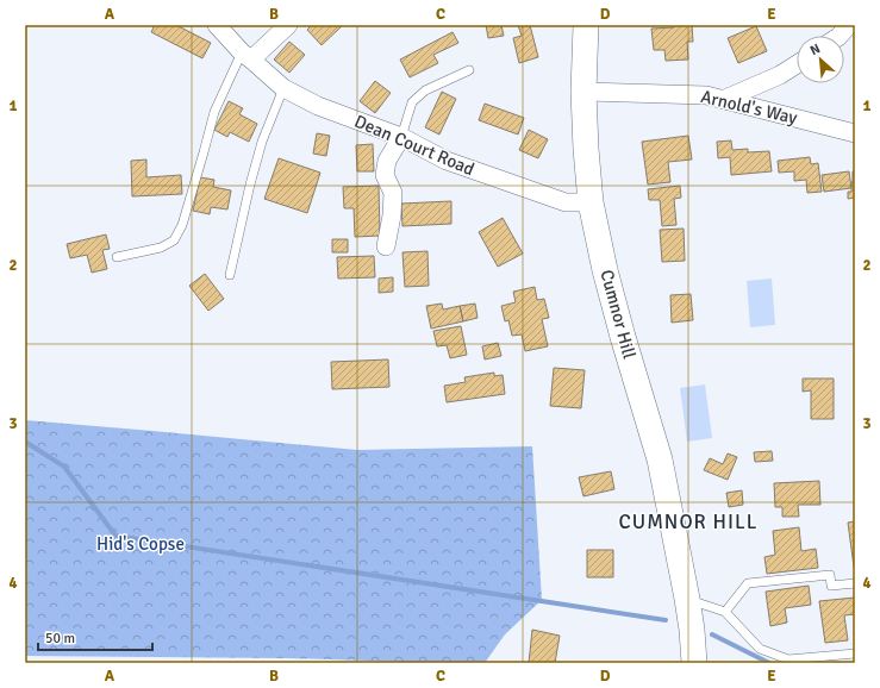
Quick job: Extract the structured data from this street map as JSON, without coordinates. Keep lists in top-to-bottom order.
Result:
{
  "streets": {
    "street": ["Arnold's Way", "Dean Court Road", "Cumnor Hill"]
  },
  "crossings": [
    ["Arnold's Way", "Cumnor Hill"],
    ["Dean Court Road", "Cumnor Hill"]
  ],
  "districts": ["CUMNOR HILL"],
  "parks": ["Hid's Copse"],
  "scale_bar": "50 m",
  "north": "top left",
  "grid": {
    "columns": [
      "A",
      "B",
      "C",
      "D",
      "E"
    ],
    "rows": [
      "1",
      "2",
      "3",
      "4"
    ]
  }
}
